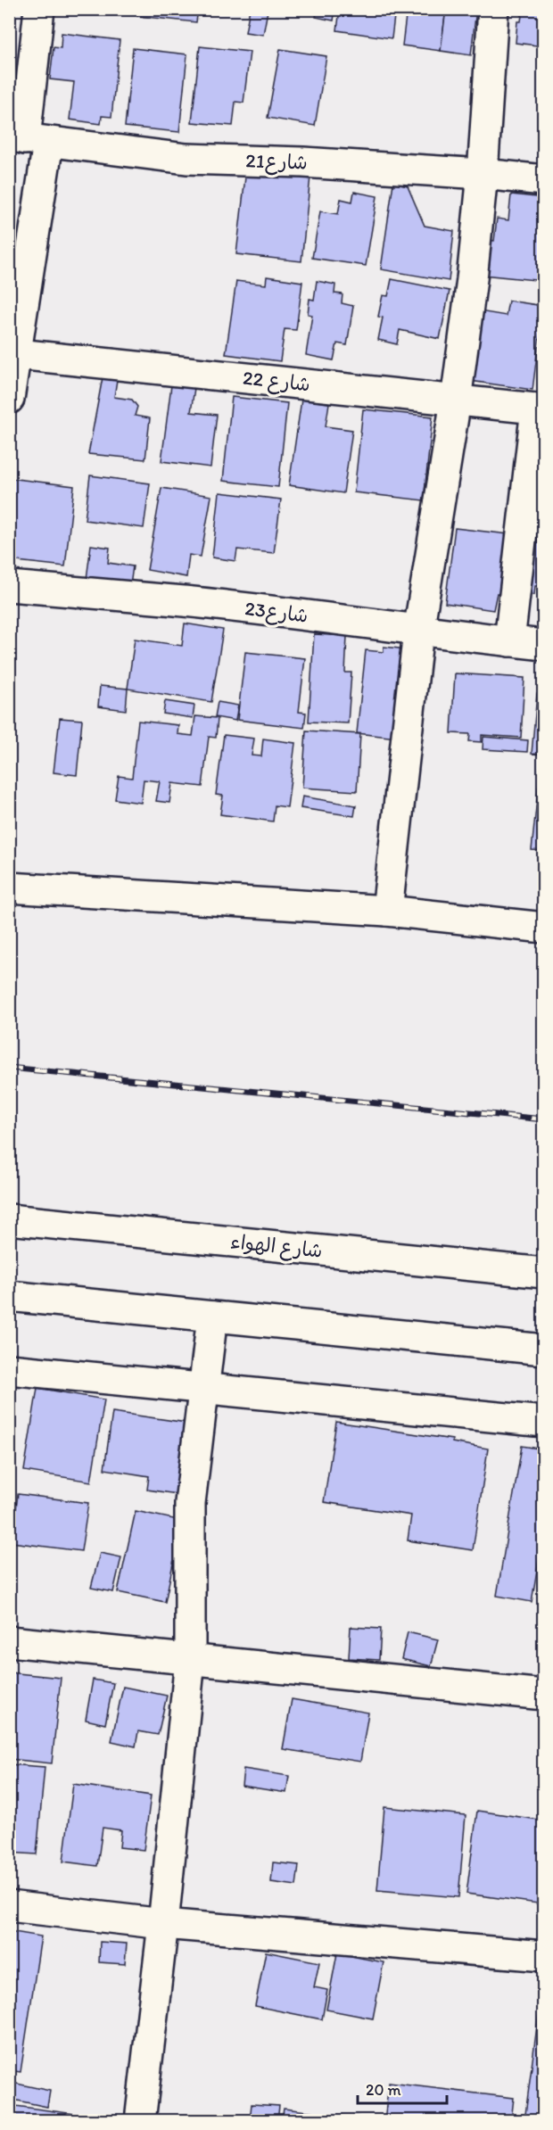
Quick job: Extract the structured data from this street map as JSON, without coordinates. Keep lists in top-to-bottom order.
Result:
{
  "streets": {
    "main road": [
      "شارع21",
      "شارع 22",
      "شارع23",
      "شارع الهواء"
    ]
  },
  "scale_bar": "20 m"
}
